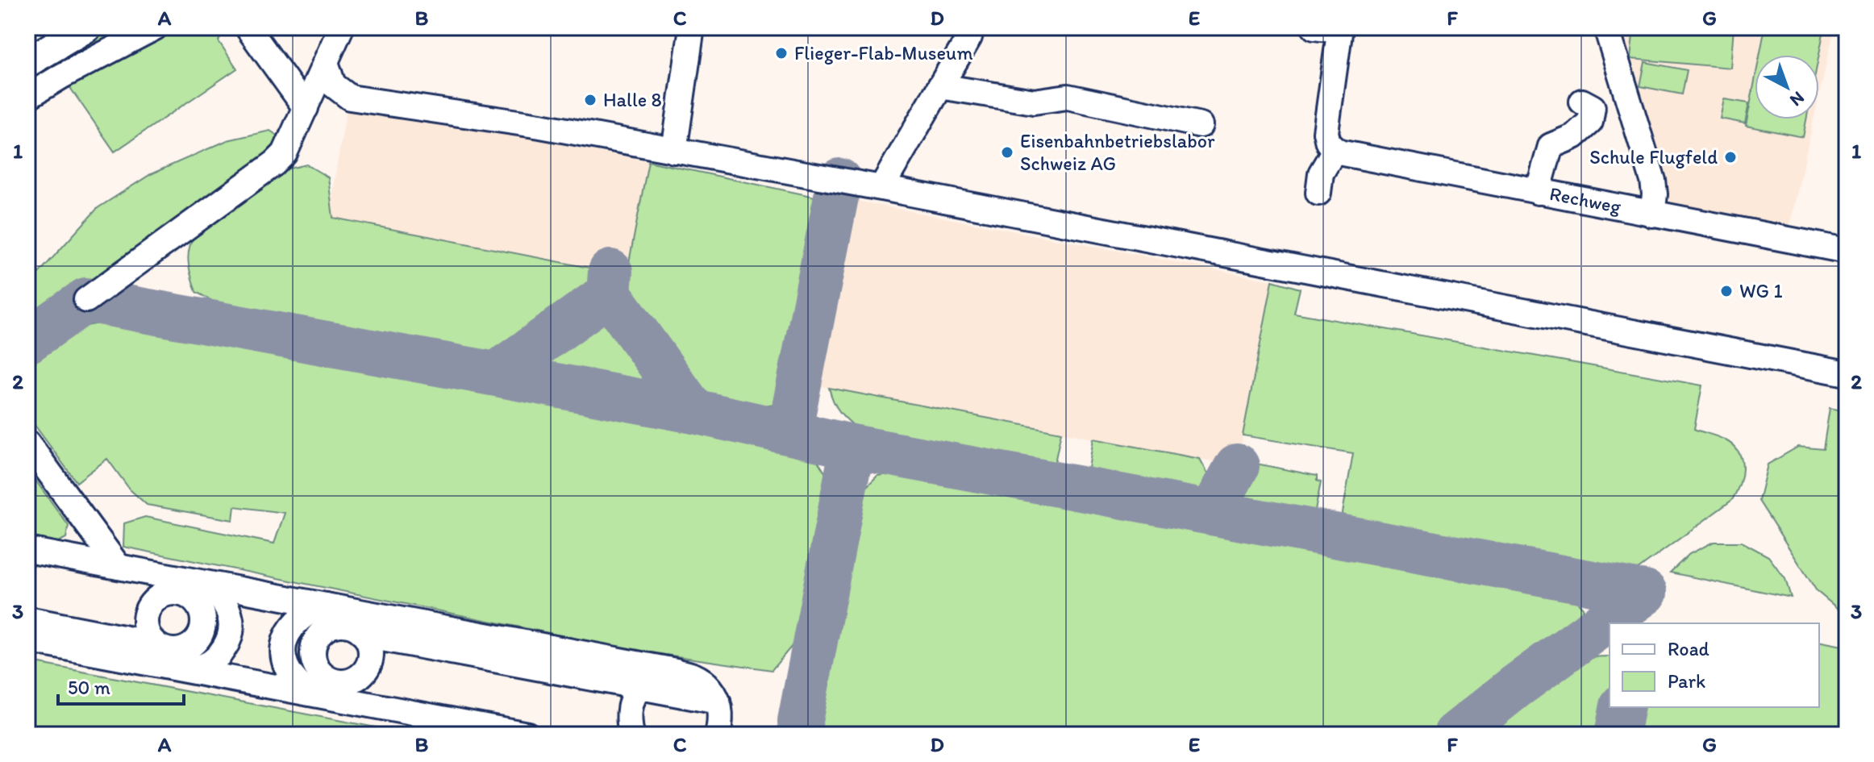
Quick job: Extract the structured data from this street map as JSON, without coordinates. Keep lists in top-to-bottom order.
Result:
{
  "streets": {
    "street": ["Rechweg"]
  },
  "places": [
    "Flieger-Flab-Museum",
    "Halle 8",
    "Eisenbahnbetriebslabor Schweiz AG",
    "Schule Flugfeld",
    "WG 1"
  ],
  "legend": ["Road", "Park"],
  "scale_bar": "50 m",
  "north": "bottom right",
  "grid": {
    "columns": [
      "A",
      "B",
      "C",
      "D",
      "E",
      "F",
      "G"
    ],
    "rows": ["1", "2", "3"]
  }
}
